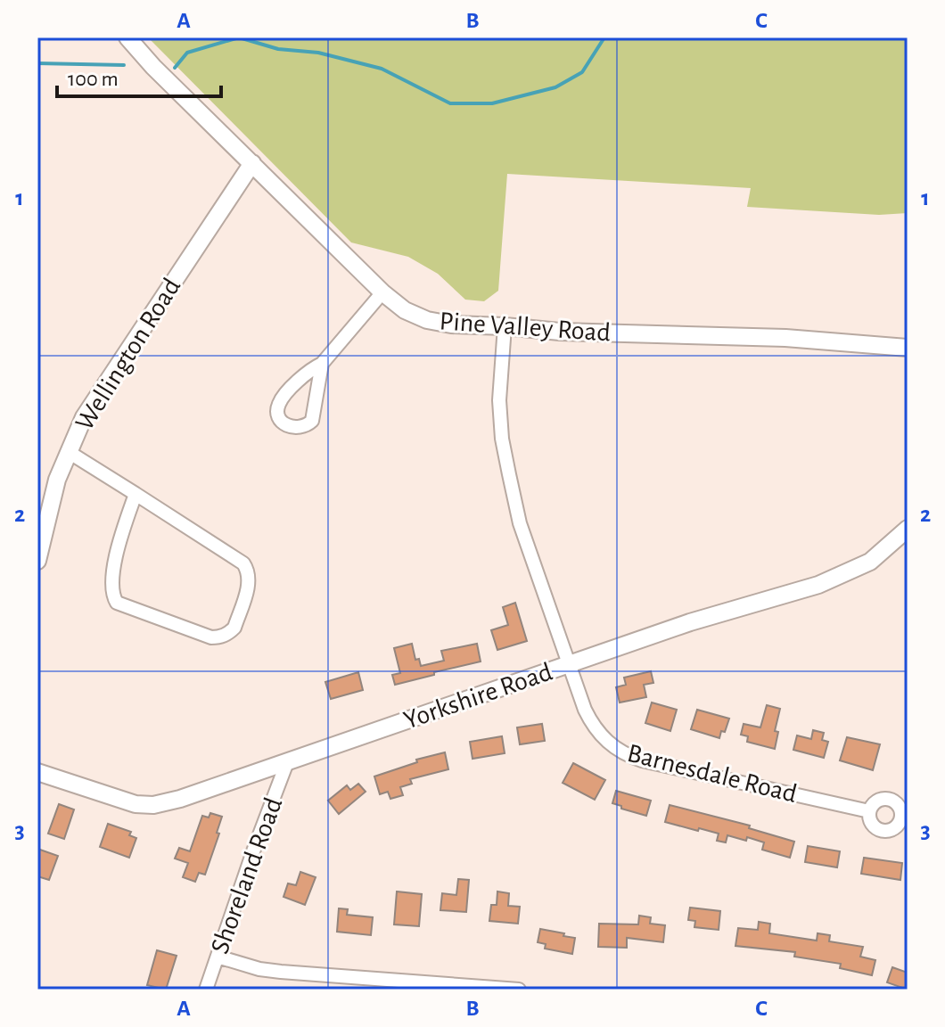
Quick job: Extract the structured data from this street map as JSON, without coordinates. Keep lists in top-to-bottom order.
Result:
{
  "streets": {
    "street": [
      "Pine Valley Road",
      "Wellington Road",
      "Yorkshire Road",
      "Barnesdale Road",
      "Shoreland Road"
    ]
  },
  "crossings": [
    ["Pine Valley Road", "Wellington Road"],
    ["Pine Valley Road", "Barnesdale Road"],
    ["Yorkshire Road", "Barnesdale Road"],
    ["Yorkshire Road", "Shoreland Road"]
  ],
  "scale_bar": "100 m",
  "grid": {
    "columns": ["A", "B", "C"],
    "rows": ["1", "2", "3"]
  }
}
